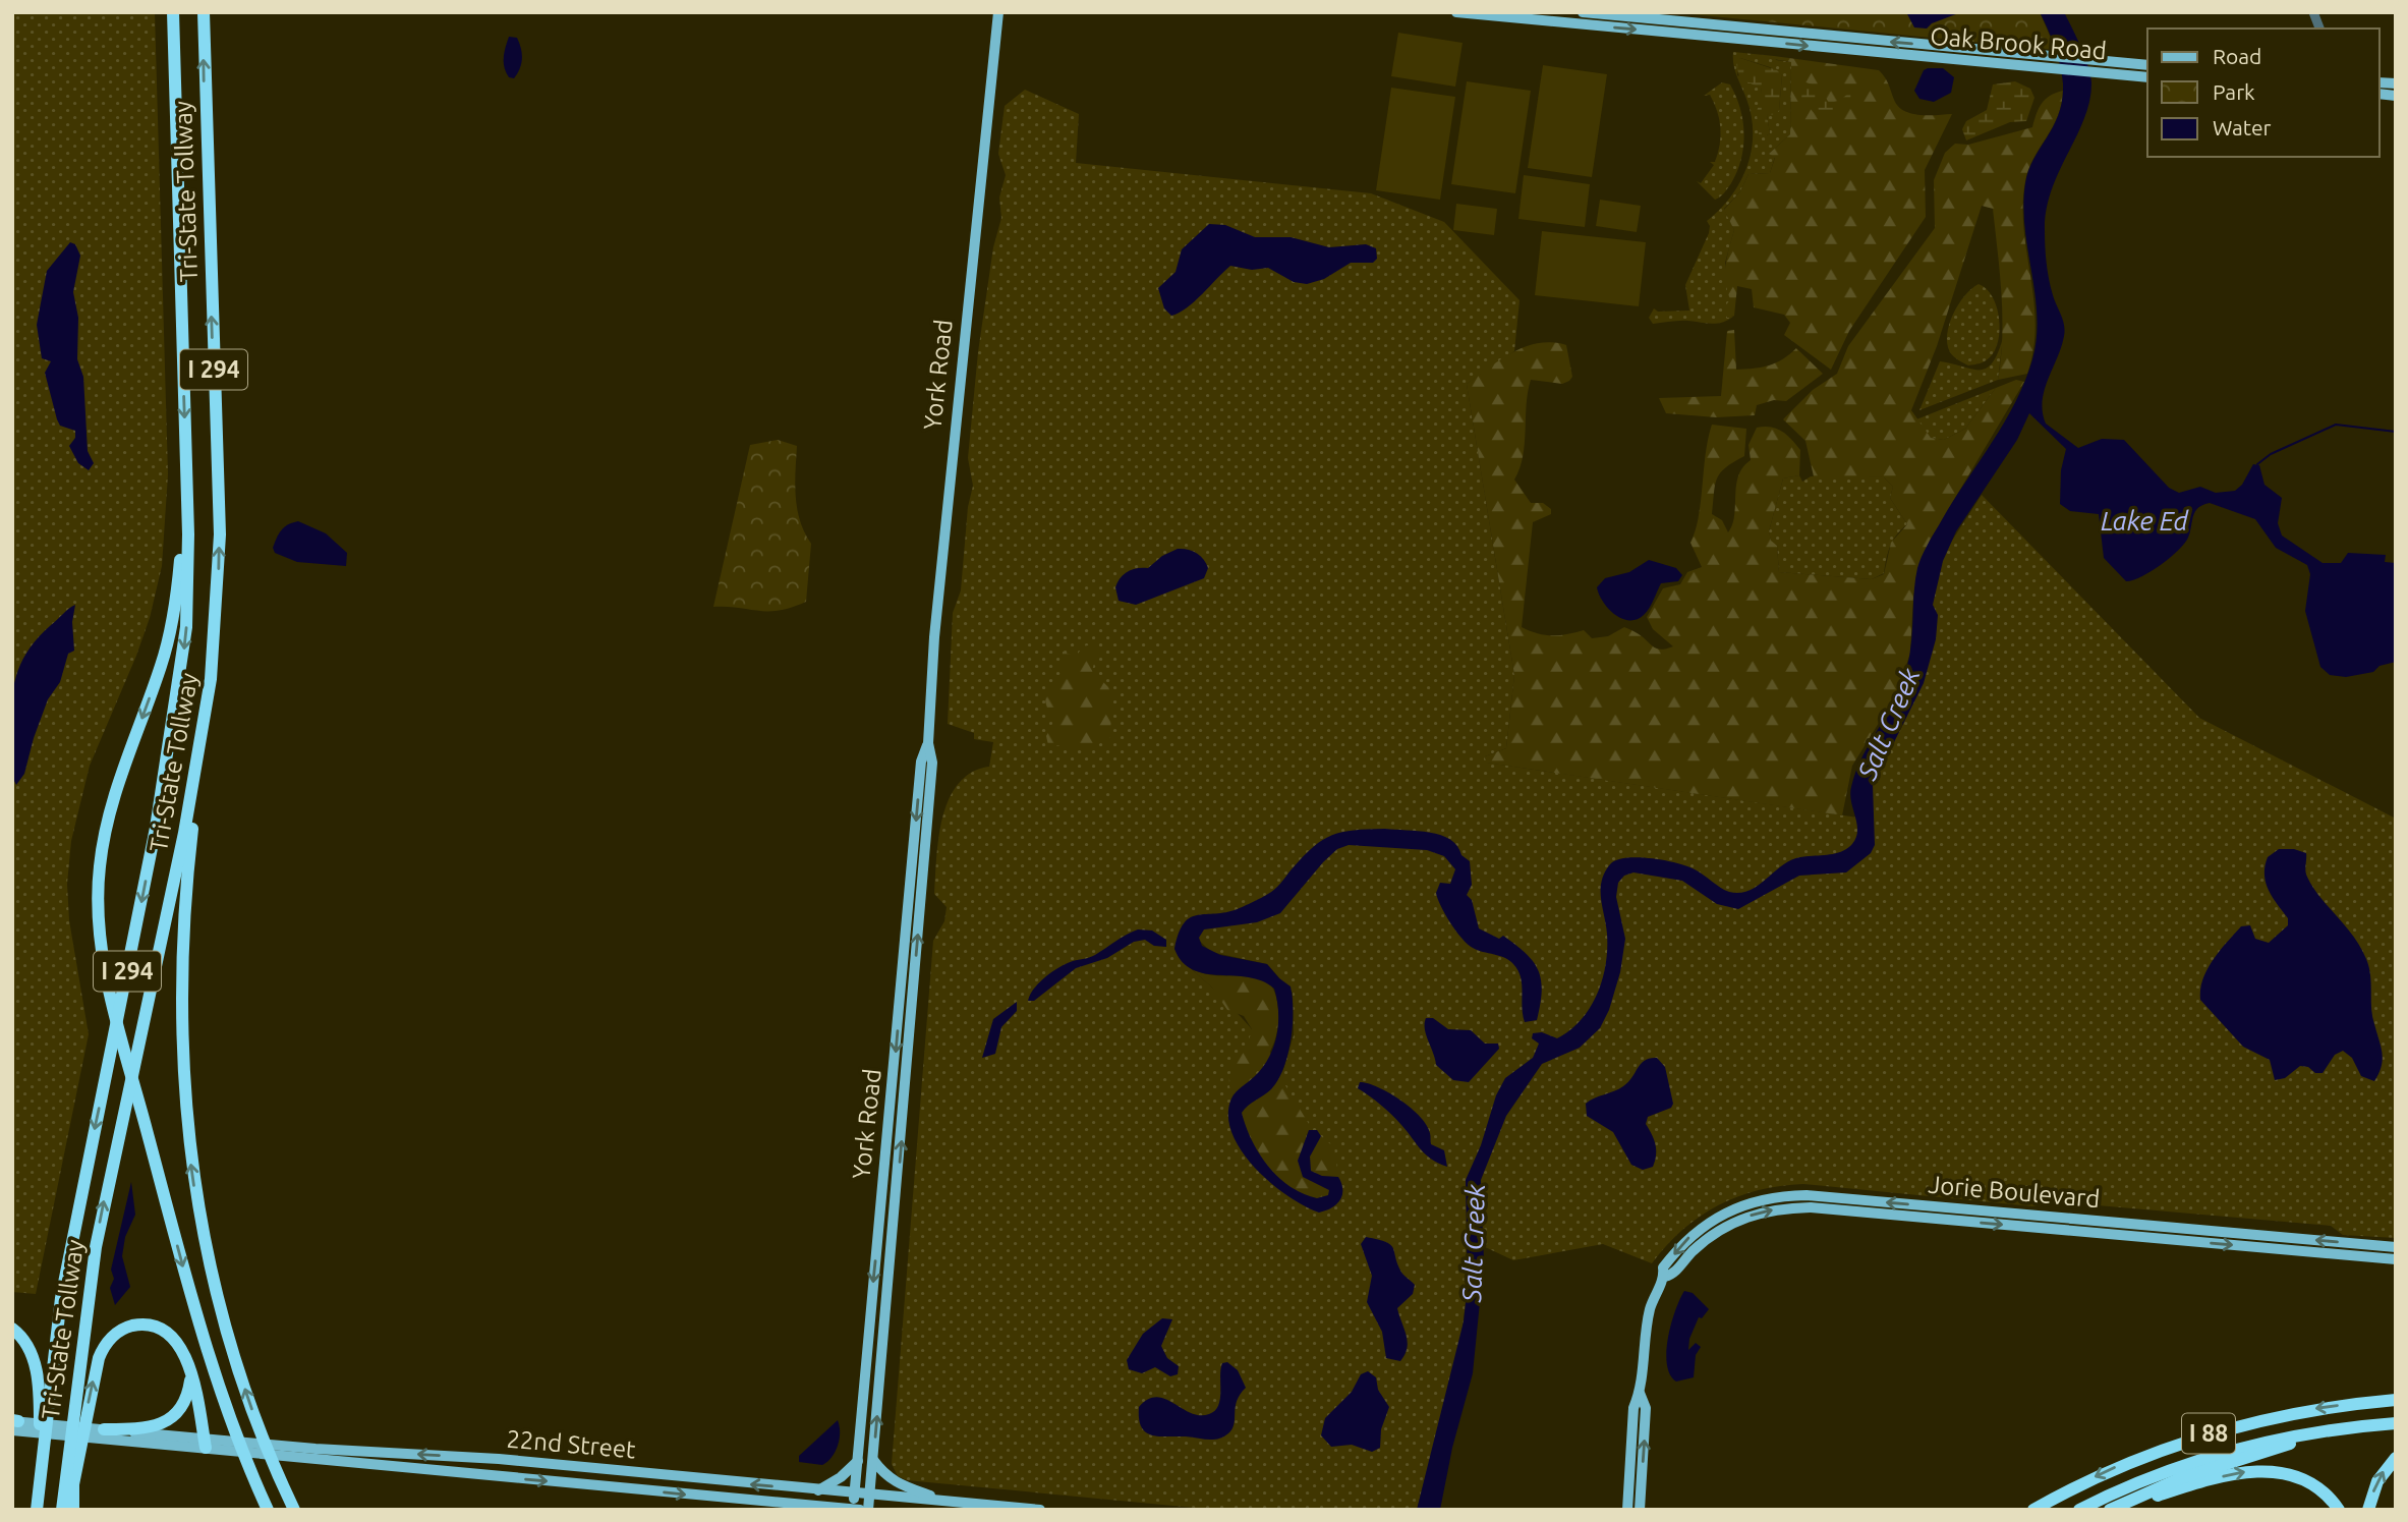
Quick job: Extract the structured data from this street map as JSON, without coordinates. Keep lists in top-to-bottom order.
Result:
{
  "streets": {
    "highway": ["Tri-State Tollway", "I 294", "I 88"],
    "main road": [
      "Oak Brook Road",
      "York Road",
      "Jorie Boulevard",
      "22nd Street"
    ]
  },
  "crossings": [
    ["York Road", "22nd Street"]
  ],
  "water": ["Lake Ed", "Salt Creek"],
  "legend": ["Road", "Park", "Water"]
}
